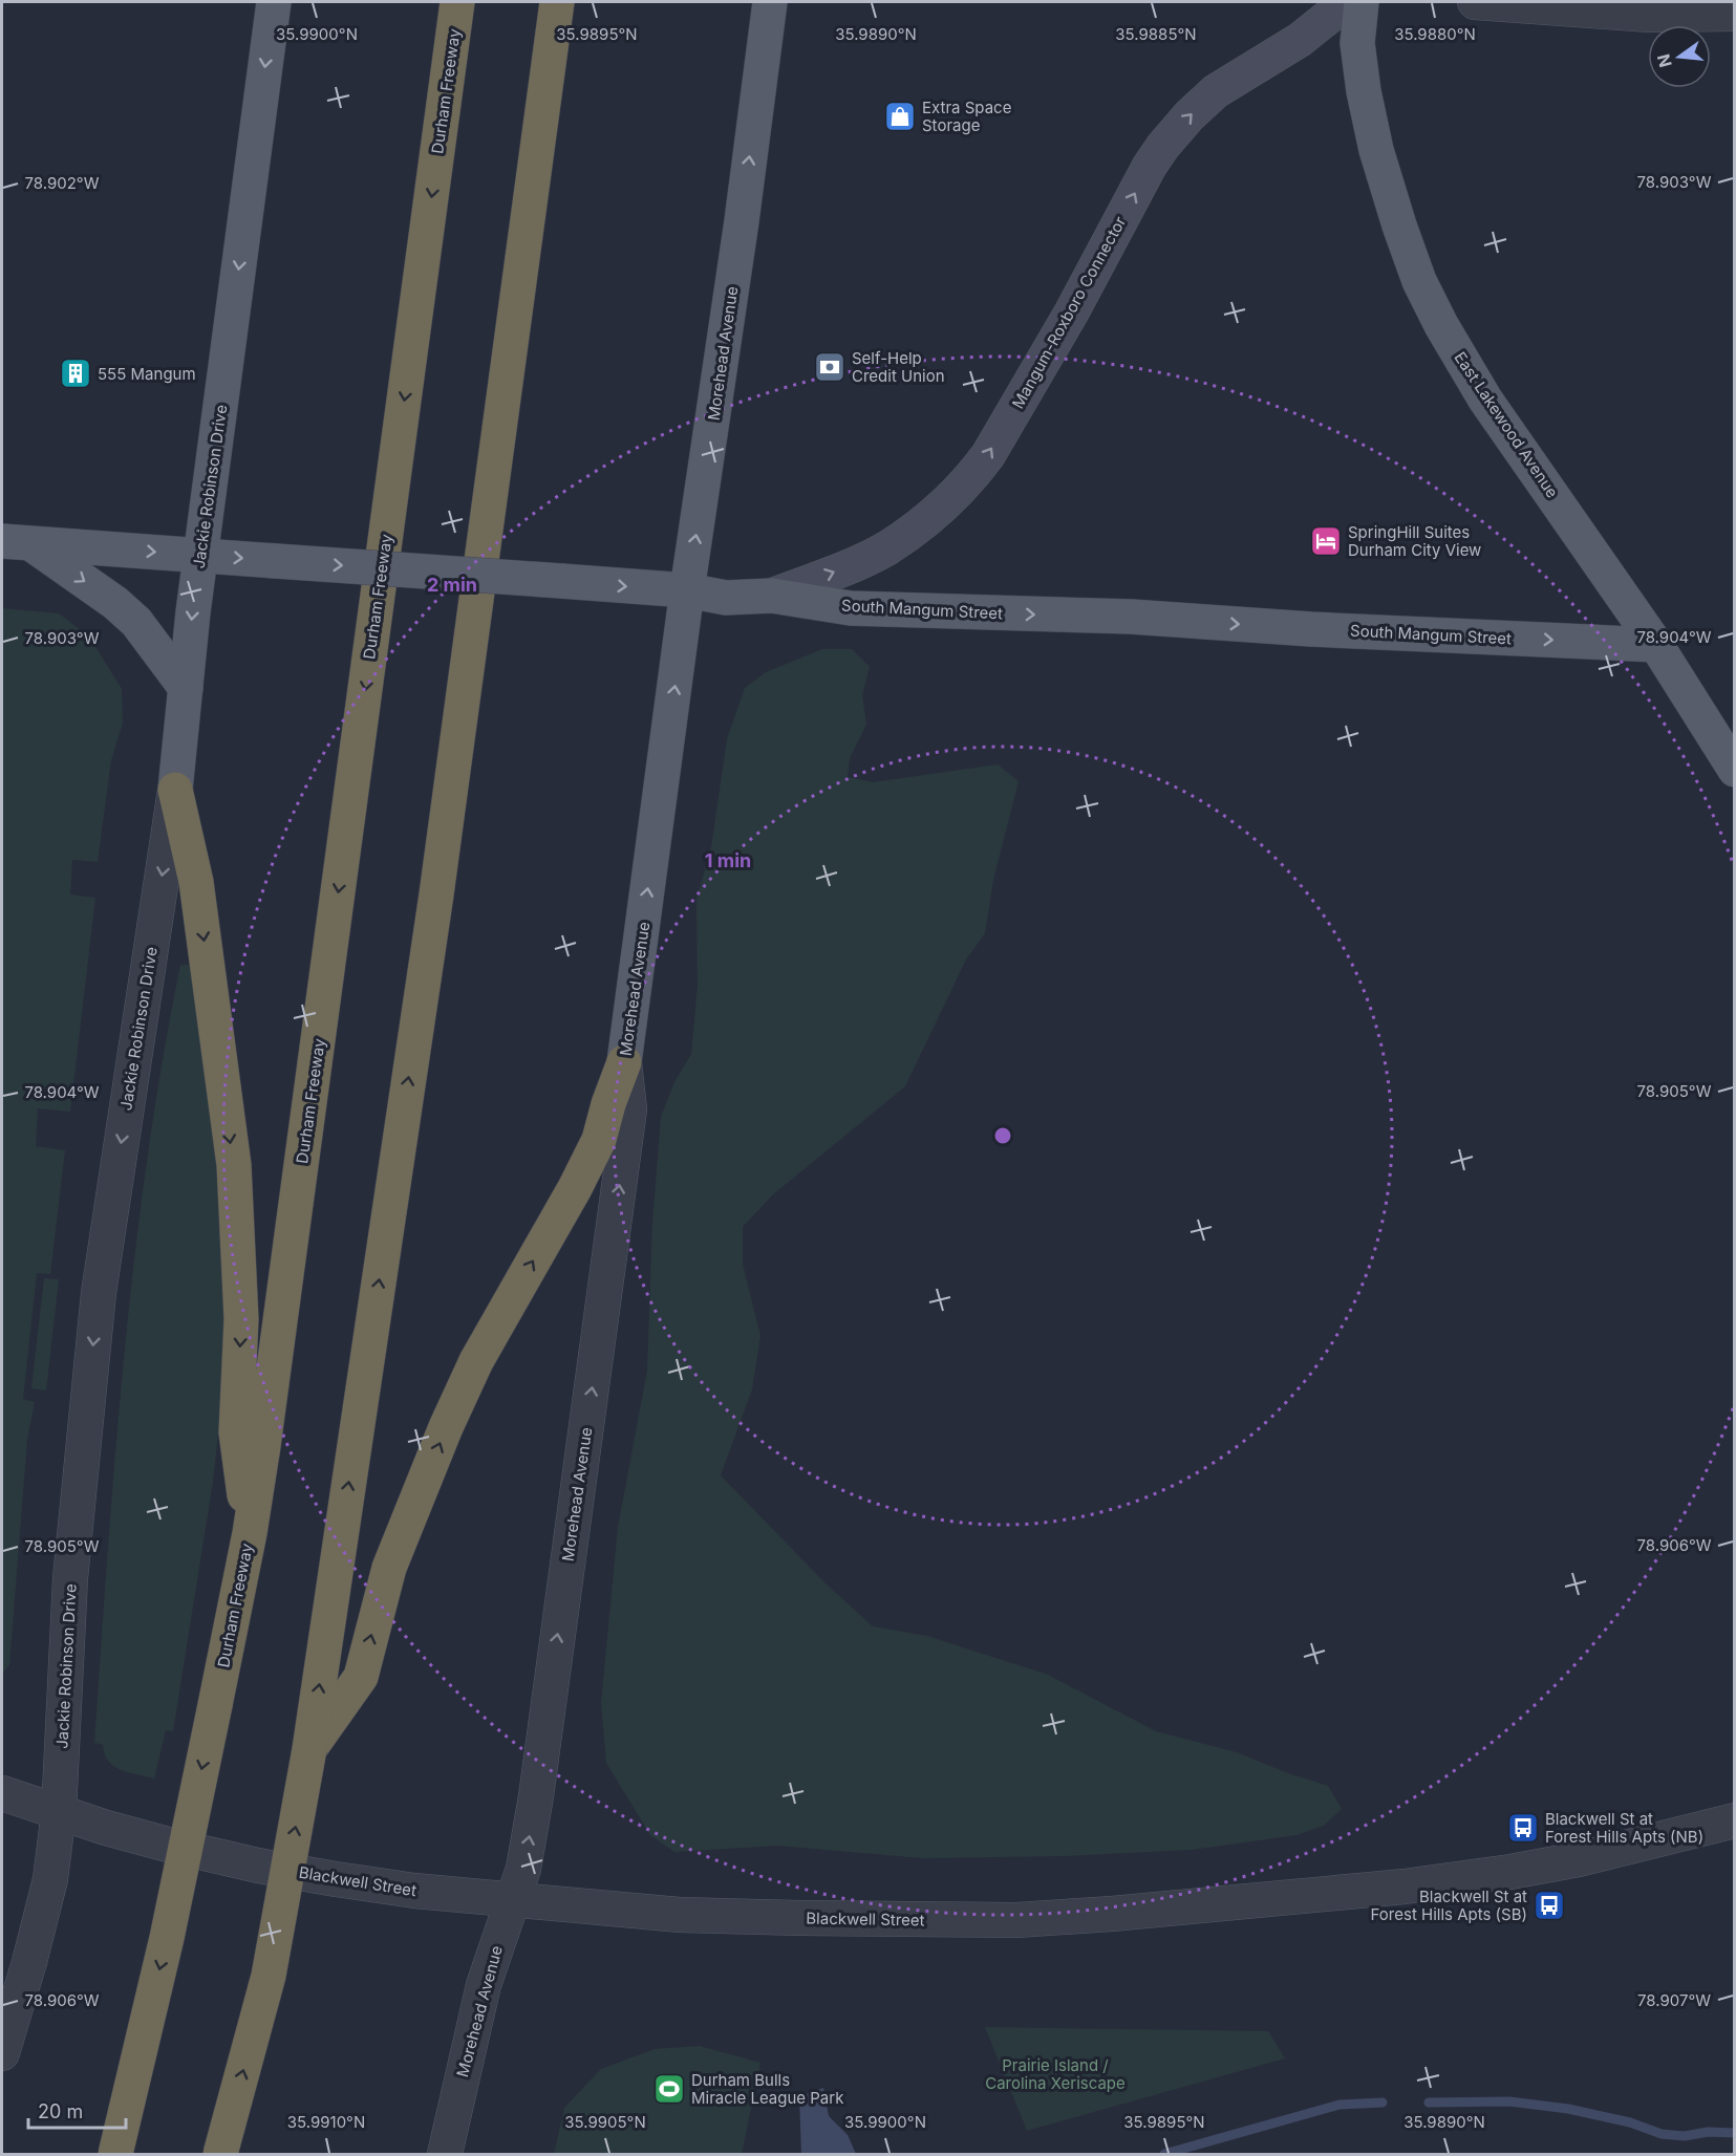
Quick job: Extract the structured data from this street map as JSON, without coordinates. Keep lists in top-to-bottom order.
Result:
{
  "streets": {
    "highway": ["Durham Freeway"],
    "main road": [
      "Mangum-Roxboro Connector",
      "Morehead Avenue",
      "East Lakewood Avenue",
      "Jackie Robinson Drive",
      "South Mangum Street"
    ],
    "street": ["Blackwell Street"]
  },
  "crossings": [
    ["Mangum-Roxboro Connector", "South Mangum Street"],
    ["Morehead Avenue", "South Mangum Street"],
    ["Morehead Avenue", "Blackwell Street"],
    ["East Lakewood Avenue", "South Mangum Street"],
    ["Jackie Robinson Drive", "South Mangum Street"],
    ["Jackie Robinson Drive", "Blackwell Street"]
  ],
  "one_way": [
    "Mangum-Roxboro Connector",
    "Morehead Avenue",
    "Jackie Robinson Drive",
    "South Mangum Street"
  ],
  "parks": ["Prairie Island / Carolina Xeriscape"],
  "places": {
    "shop": ["Extra Space Storage"],
    "bank": ["Self-Help Credit Union"],
    "building": ["555 Mangum"],
    "hotel": ["SpringHill Suites Durham City View"],
    "bus stop": ["Blackwell St at Forest Hills Apts (NB)", "Blackwell St at Forest Hills Apts (SB)"],
    "sports": ["Durham Bulls Miracle League Park"]
  },
  "scale_bar": "20 m",
  "north": "left",
  "coordinates": [
    "35.9900°N",
    "35.9895°N",
    "35.9890°N",
    "35.9880°N",
    "35.9885°N",
    "78.903°W",
    "78.902°W",
    "78.904°W",
    "78.905°W",
    "78.906°W",
    "78.907°W",
    "35.9910°N",
    "35.9905°N"
  ],
  "rings": ["2 min", "1 min"]
}
